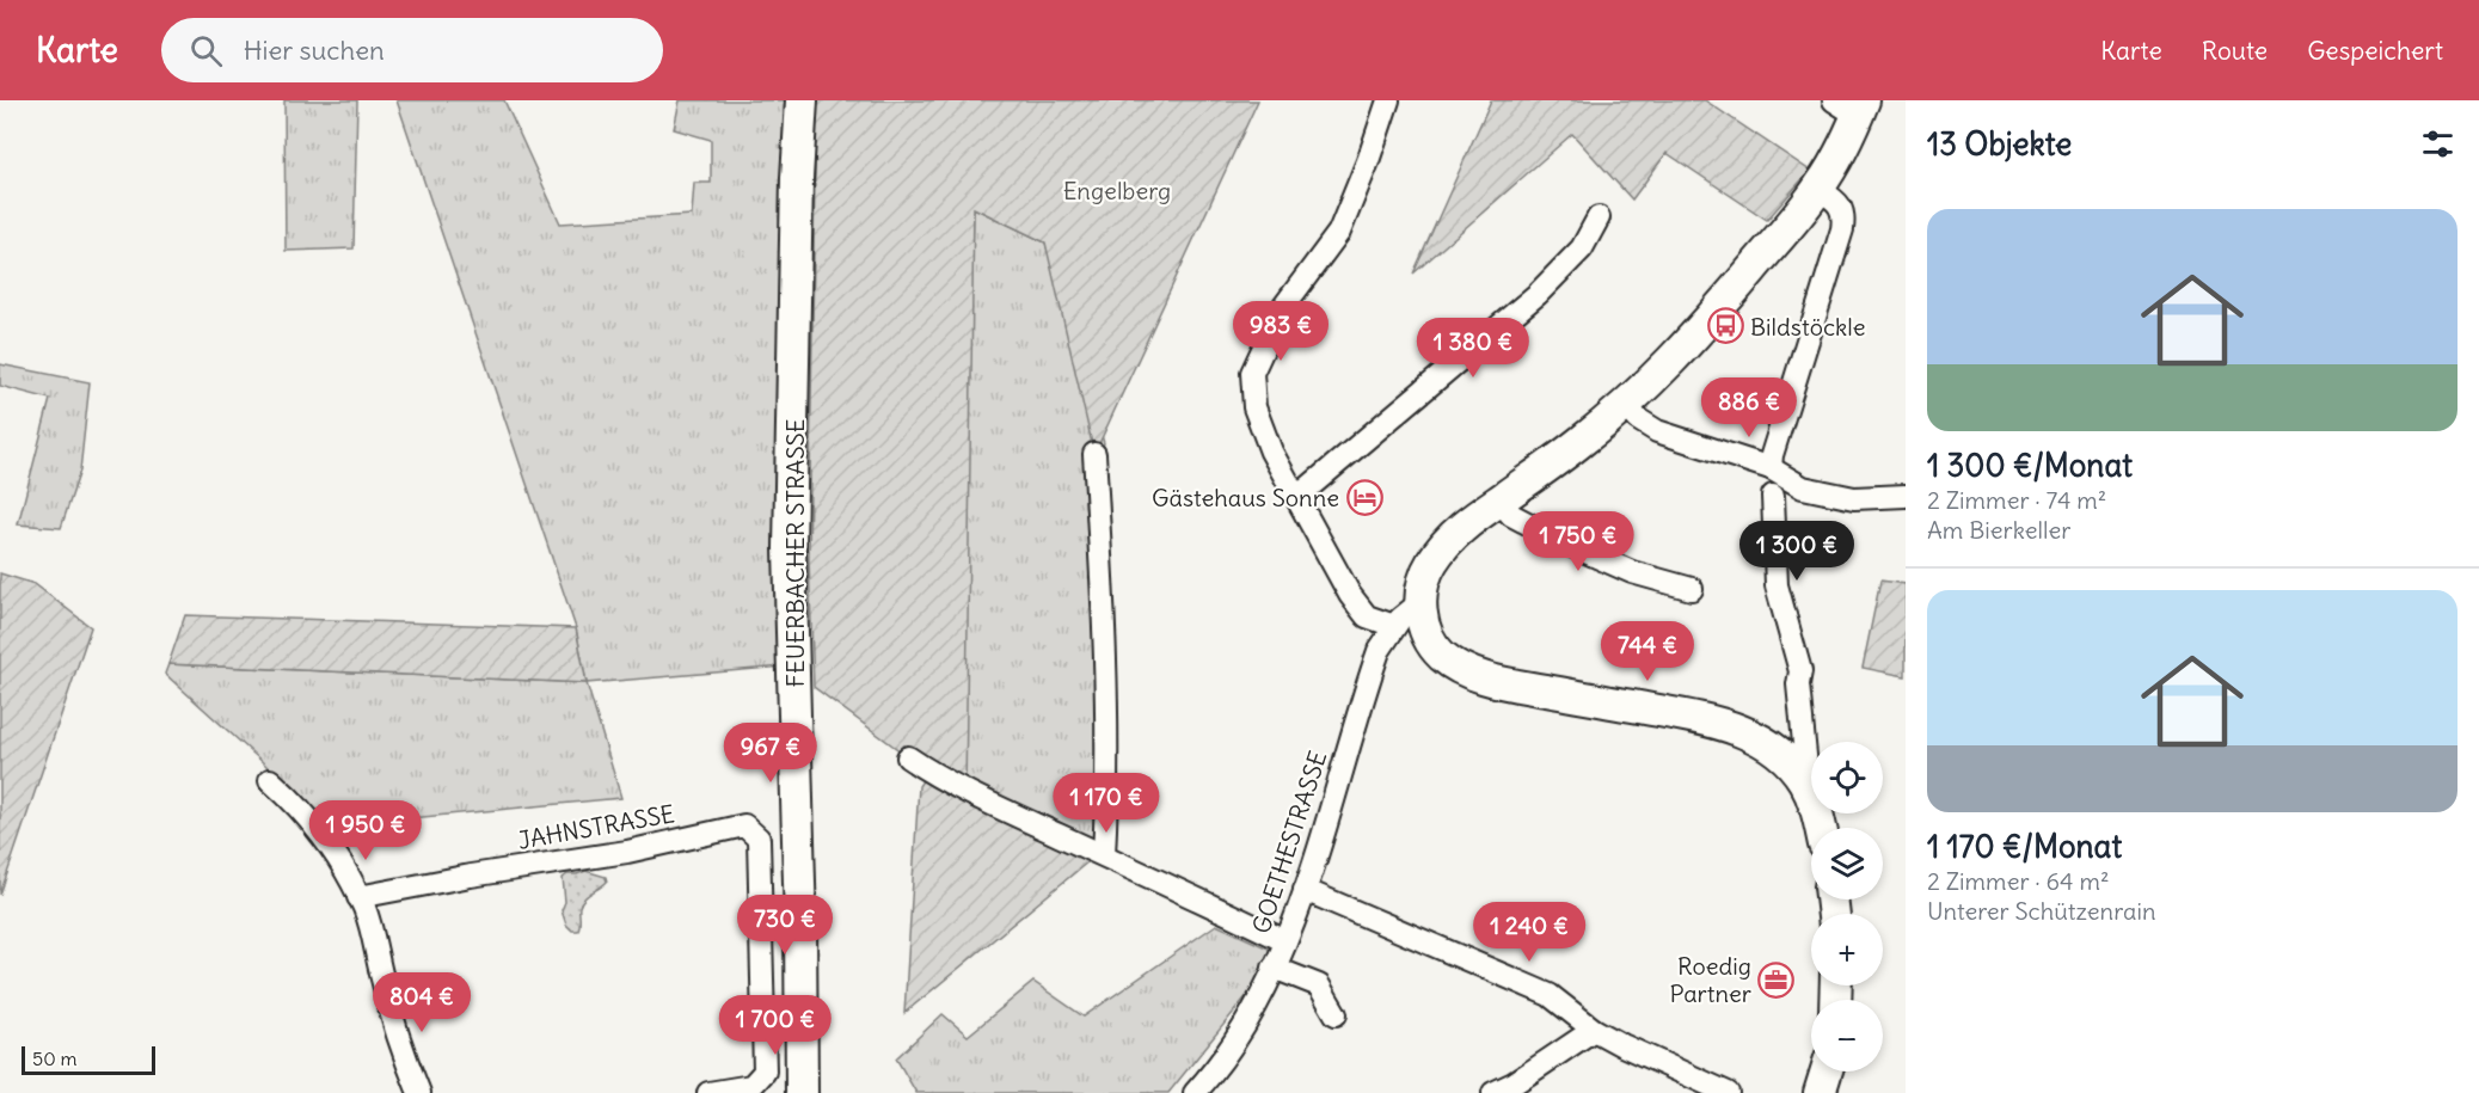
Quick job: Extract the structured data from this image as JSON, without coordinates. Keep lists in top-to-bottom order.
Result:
{
  "streets": {
    "main road": ["FEUERBACHER STRASSE"],
    "street": ["JAHNSTRASSE", "GOETHESTRASSE"]
  },
  "parks": ["Engelberg"],
  "places": {
    "bus stop": ["Bildstöckle"],
    "hotel": ["Gästehaus Sonne"],
    "office": ["Roedig Partner"]
  },
  "scale_bar": "50 m",
  "page": {
    "header": "Karte",
    "search": "Hier suchen",
    "nav": ["Karte", "Route", "Gespeichert"],
    "heading": "13 Objekte",
    "list": [
      {
        "name": "1 300 €/Monat",
        "note": "2 Zimmer · 74 m² · Am Bierkeller"
      },
      {
        "name": "1 170 €/Monat",
        "note": "2 Zimmer · 64 m² · Unterer Schützenrain"
      }
    ],
    "price": [
      "983 €",
      "1 380 €",
      "886 €",
      "1 750 €",
      "1 300 €",
      "744 €",
      "967 €",
      "1 170 €",
      "1 950 €",
      "730 €",
      "1 240 €",
      "804 €",
      "1 700 €"
    ],
    "map_buttons": ["+", "−"],
    "scale": "50 m"
  }
}
